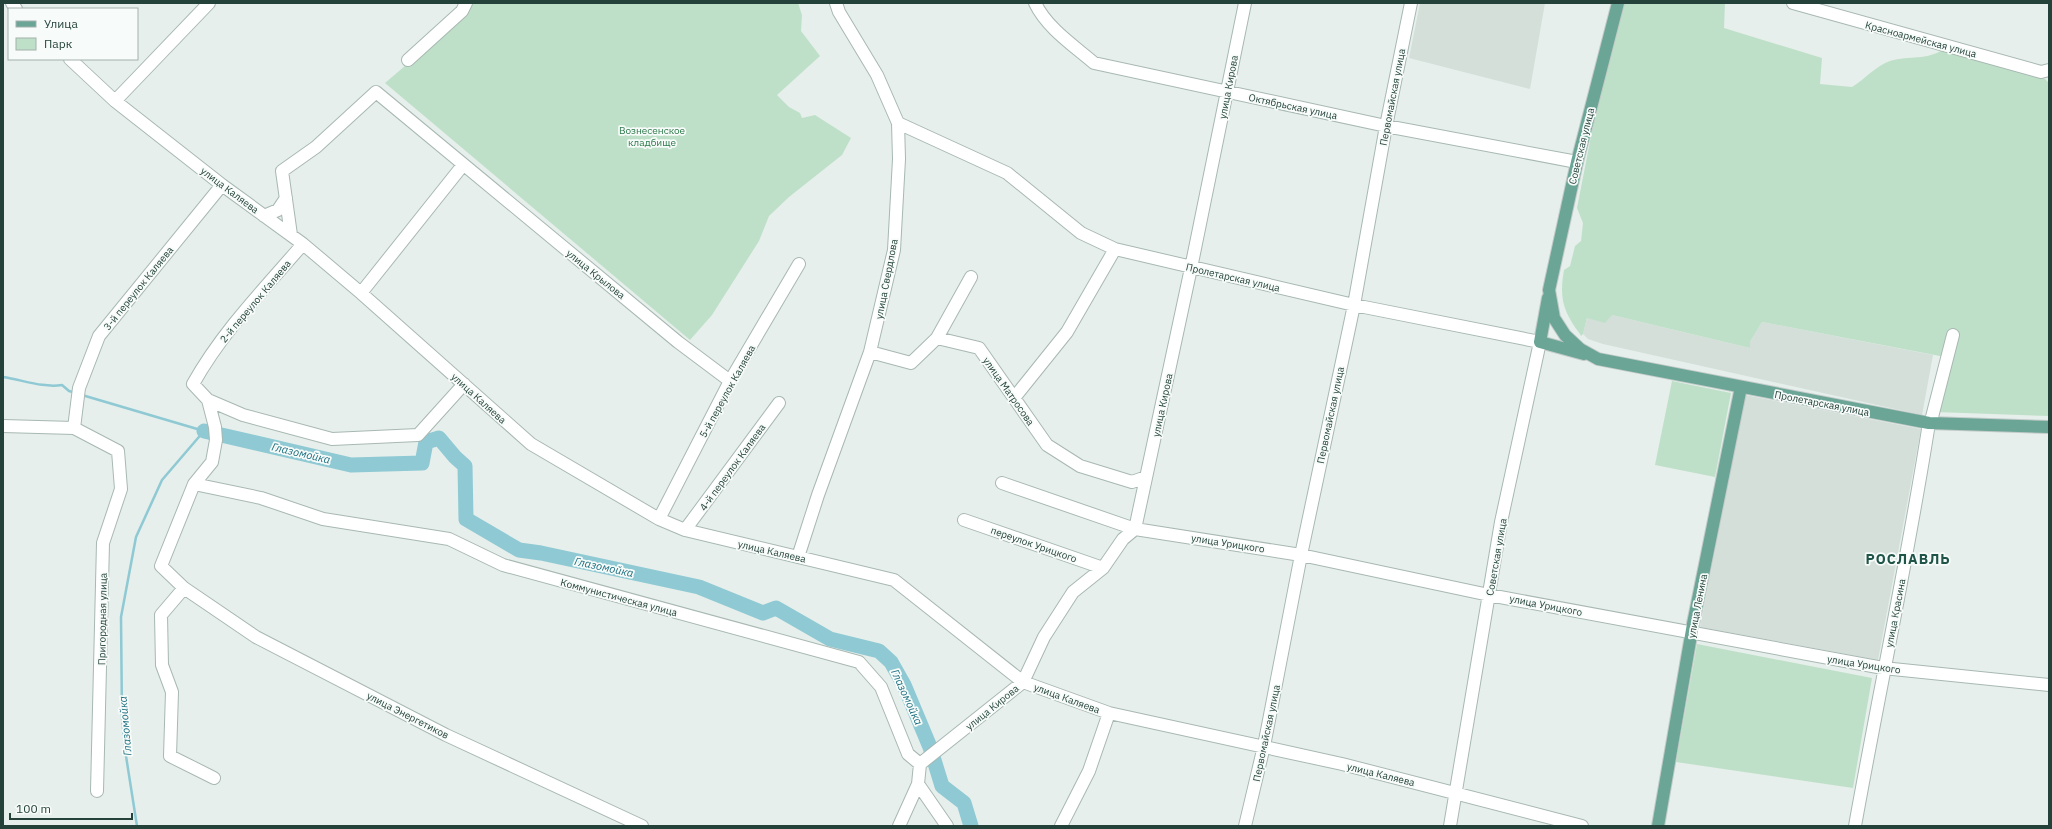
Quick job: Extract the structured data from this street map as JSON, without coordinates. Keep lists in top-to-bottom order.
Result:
{
  "streets": {
    "main road": ["Советская улица", "Пролетарская улица", "улица Ленина"],
    "street": [
      "Красноармейская улица",
      "улица Кирова",
      "Первомайская улица",
      "Октябрьская улица",
      "улица Каляева",
      "улица Крылова",
      "улица Свердлова",
      "3-й переулок Каляева",
      "2-й переулок Каляева",
      "5-й переулок Каляева",
      "улица Матросова",
      "4-й переулок Каляева",
      "улица Урицкого",
      "переулок Урицкого",
      "Коммунистическая улица",
      "улица Красина",
      "Пригородная улица",
      "улица Энергетиков"
    ]
  },
  "crossings": [
    ["улица Кирова", "Октябрьская улица"],
    ["улица Кирова", "улица Каляева"],
    ["улица Кирова", "Пролетарская улица"],
    ["улица Кирова", "улица Матросова"],
    ["улица Кирова", "улица Урицкого"],
    ["улица Кирова", "переулок Урицкого"],
    ["улица Кирова", "Коммунистическая улица"],
    ["Первомайская улица", "Октябрьская улица"],
    ["Первомайская улица", "улица Каляева"],
    ["Первомайская улица", "Пролетарская улица"],
    ["Первомайская улица", "улица Урицкого"],
    ["Октябрьская улица", "Советская улица"],
    ["Советская улица", "улица Каляева"],
    ["Советская улица", "Пролетарская улица"],
    ["Советская улица", "улица Урицкого"],
    ["улица Каляева", "улица Крылова"],
    ["улица Каляева", "улица Свердлова"],
    ["улица Каляева", "3-й переулок Каляева"],
    ["улица Каляева", "2-й переулок Каляева"],
    ["улица Каляева", "5-й переулок Каляева"],
    ["улица Каляева", "4-й переулок Каляева"],
    ["улица Крылова", "5-й переулок Каляева"],
    ["Пролетарская улица", "улица Свердлова"],
    ["Пролетарская улица", "улица Ленина"],
    ["Пролетарская улица", "улица Красина"],
    ["3-й переулок Каляева", "Пригородная улица"],
    ["улица Урицкого", "улица Ленина"],
    ["улица Урицкого", "улица Красина"],
    ["Коммунистическая улица", "улица Энергетиков"]
  ],
  "districts": ["РОСЛАВЛЬ"],
  "water": ["Глазомойка"],
  "parks": ["Вознесенское кладбище"],
  "legend": ["Улица", "Парк"],
  "scale_bar": "100 m"
}
